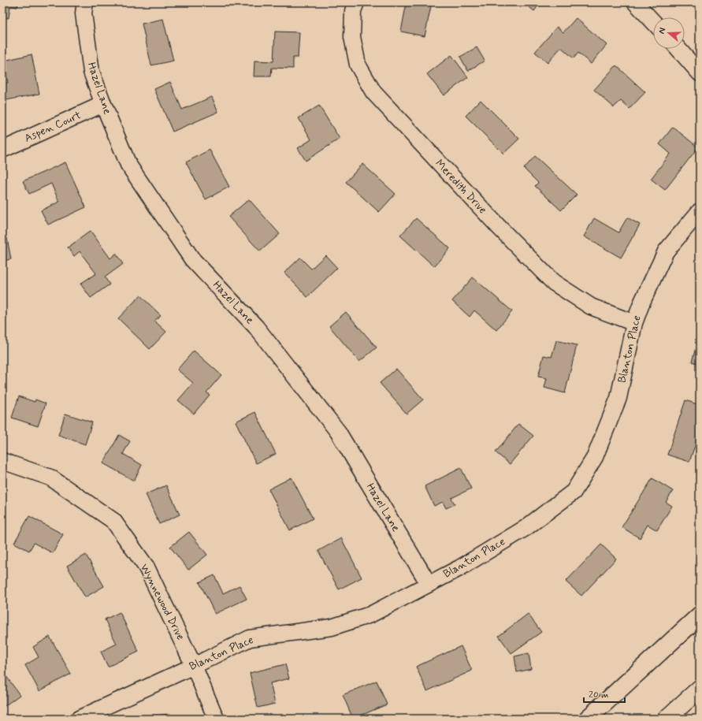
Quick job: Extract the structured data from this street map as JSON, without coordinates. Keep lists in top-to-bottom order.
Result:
{
  "streets": {
    "street": [
      "Hazel Lane",
      "Aspen Court",
      "Meredith Drive",
      "Blanton Place",
      "Wynnewood Drive"
    ]
  },
  "crossings": [
    ["Hazel Lane", "Aspen Court"],
    ["Hazel Lane", "Blanton Place"],
    ["Meredith Drive", "Blanton Place"],
    ["Blanton Place", "Wynnewood Drive"]
  ],
  "scale_bar": "20 m",
  "north": "left"
}
